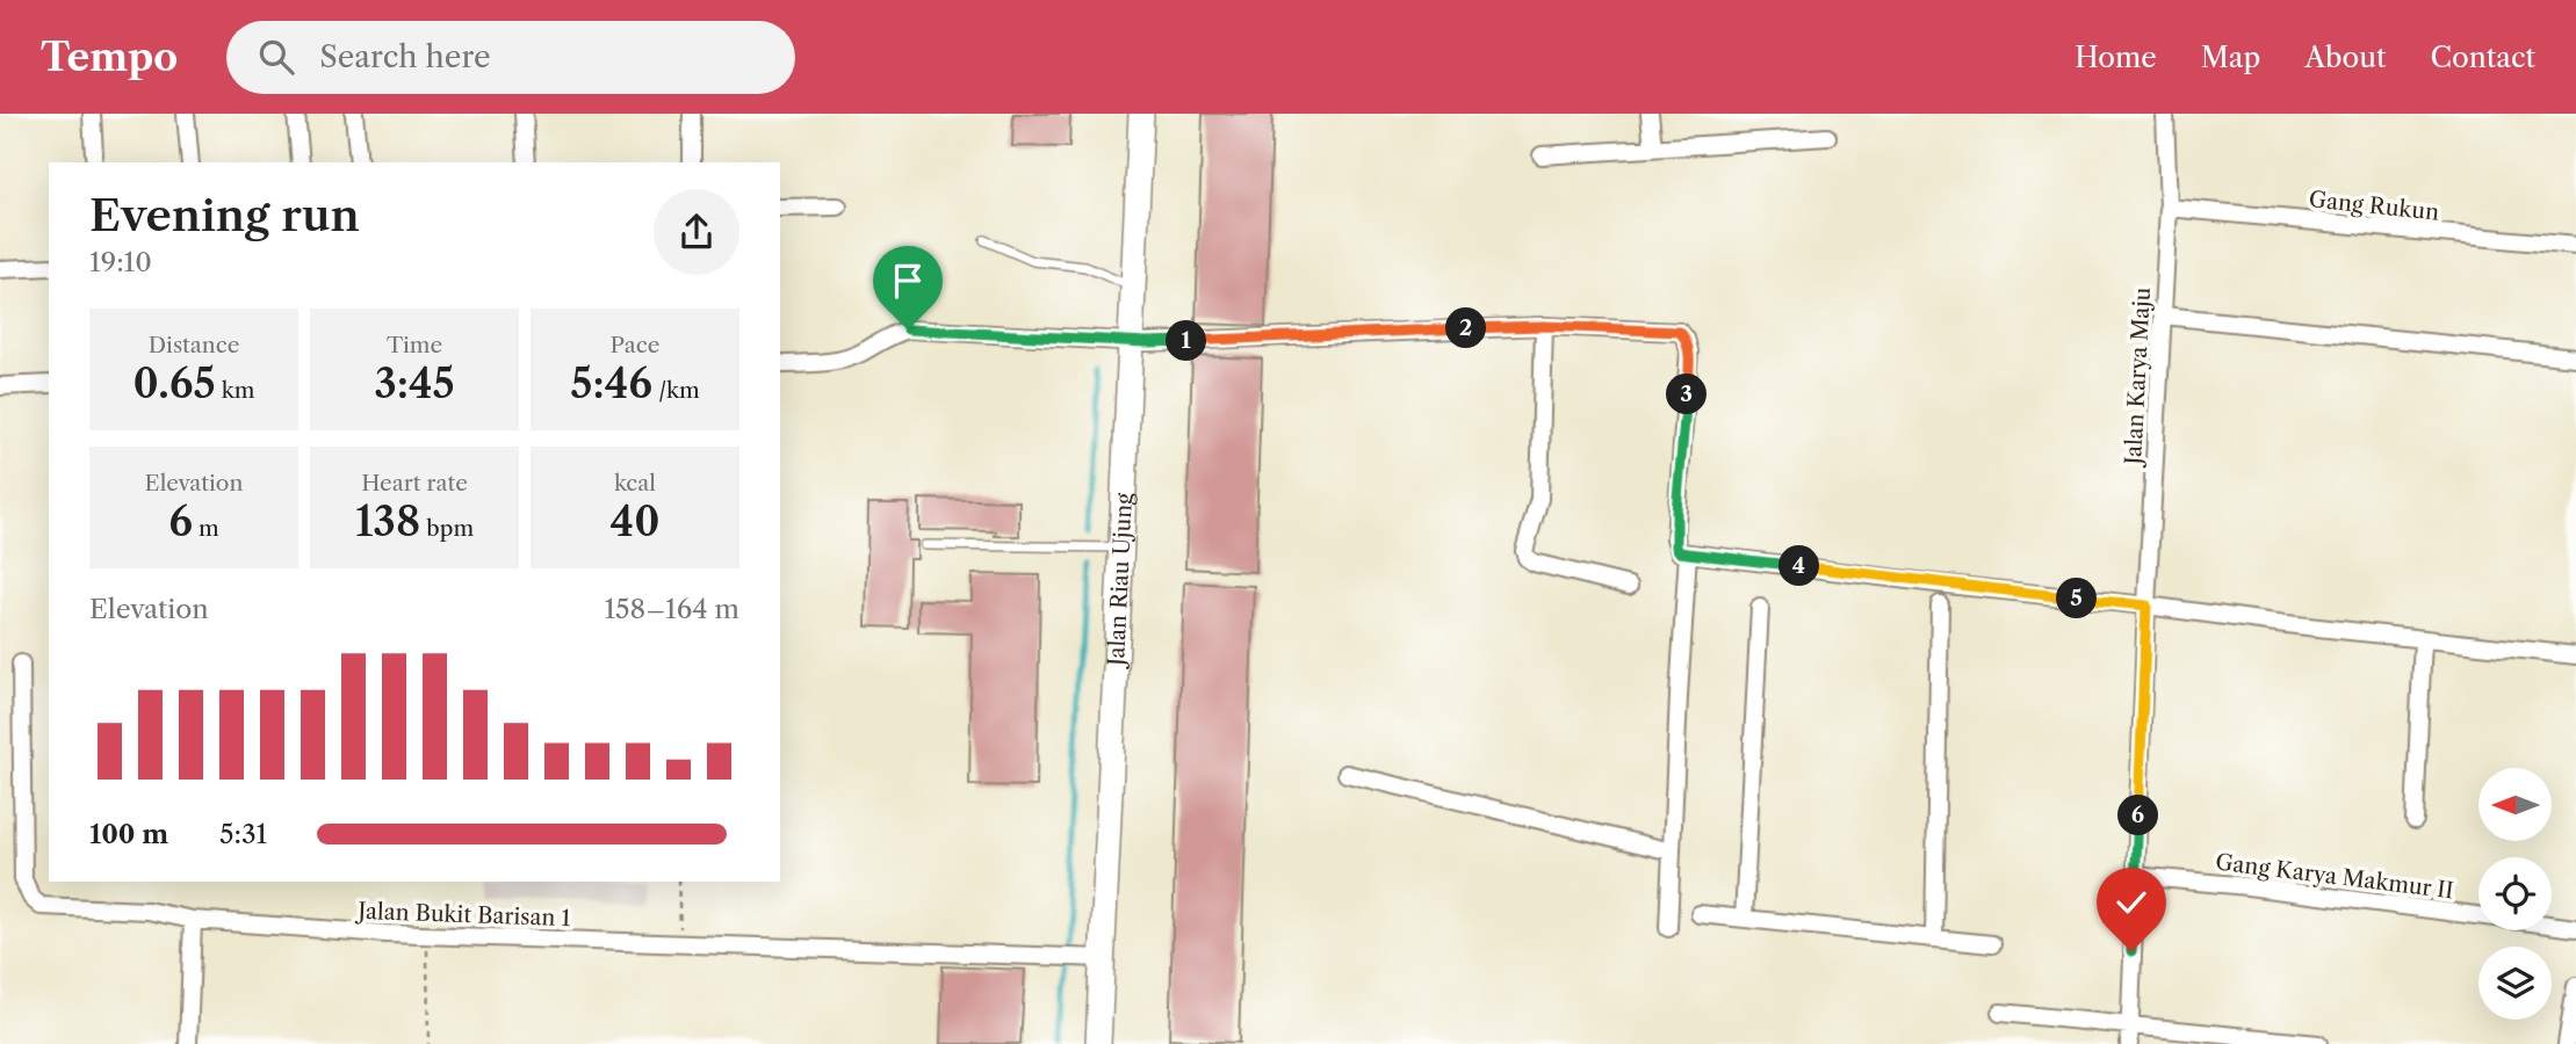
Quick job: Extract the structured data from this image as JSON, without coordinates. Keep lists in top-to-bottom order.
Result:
{
  "streets": {
    "main road": ["Jalan Riau Ujung"],
    "street": [
      "Gang Rukun",
      "Jalan Karya Maju",
      "Gang Karya Makmur II",
      "Jalan Bukit Barisan 1"
    ]
  },
  "crossings": [
    ["Gang Rukun", "Jalan Karya Maju"],
    ["Jalan Karya Maju", "Gang Karya Makmur II"],
    ["Jalan Riau Ujung", "Jalan Bukit Barisan 1"]
  ],
  "north": "left",
  "page": {
    "header": "Tempo",
    "search": "Search here",
    "nav": [
      "Home",
      "Map",
      "About",
      "Contact"
    ],
    "heading": ["Evening run", "19:10"],
    "stats": [
      ["Distance", "0.65 km"],
      ["Time", "3:45"],
      ["Pace", "5:46 /km"],
      ["Elevation", "6 m"],
      ["Heart rate", "138 bpm"],
      ["kcal", "40"]
    ],
    "pins": [
      "2",
      "1",
      "3",
      "4",
      "5",
      "6"
    ],
    "chart": ["Elevation", "158–164 m"],
    "list": [
      {
        "name": "100 m",
        "note": "5:31"
      }
    ]
  }
}
